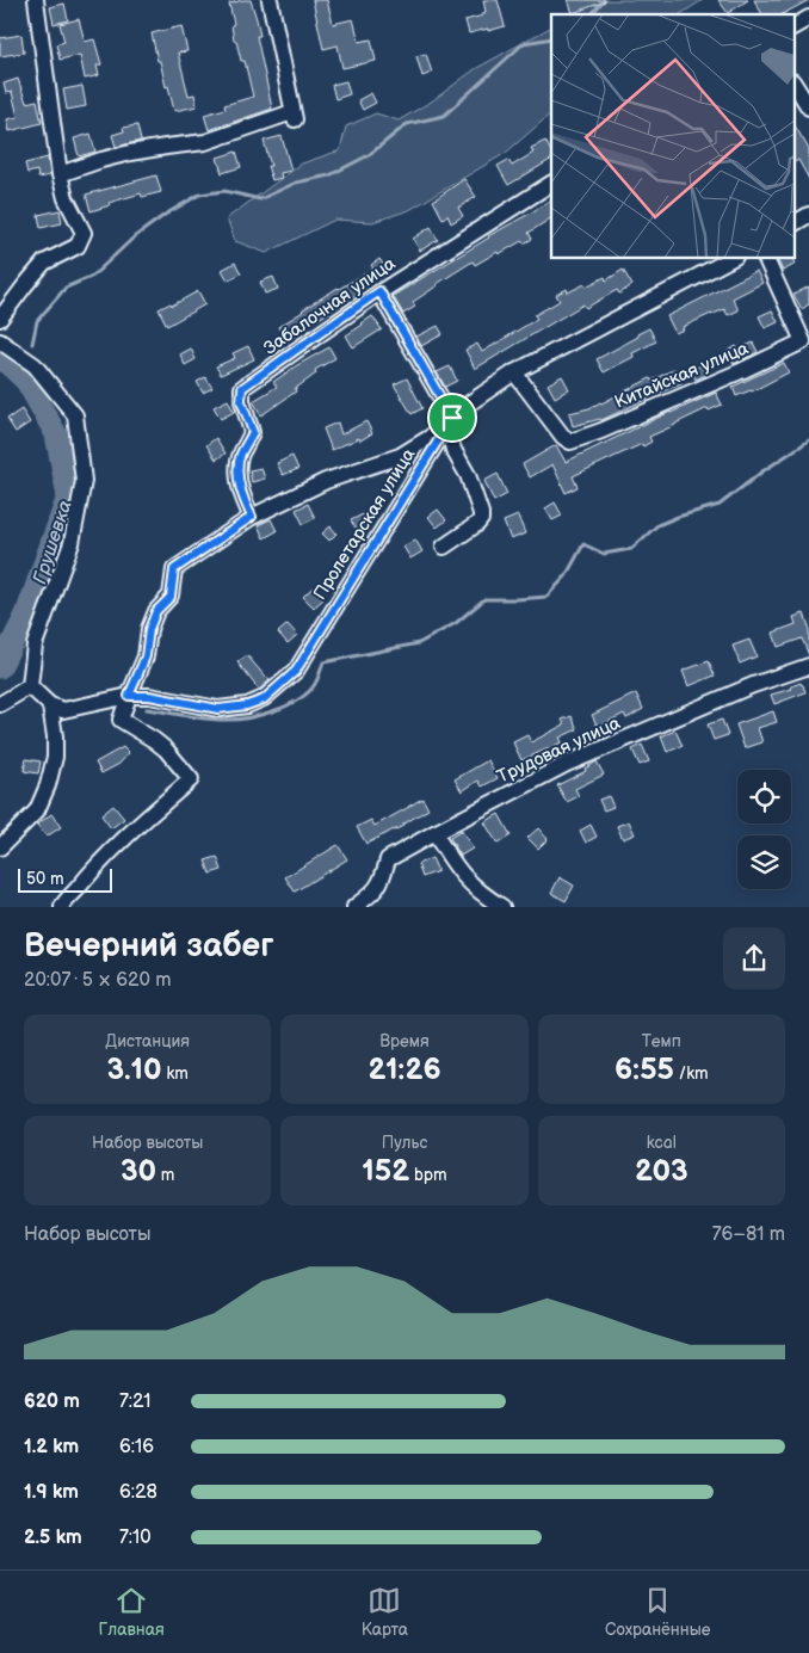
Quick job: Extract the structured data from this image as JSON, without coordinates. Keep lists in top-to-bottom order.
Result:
{
  "streets": {
    "street": [
      "Забалочная улица",
      "Китайская улица",
      "Пролетарская улица",
      "Трудовая улица"
    ]
  },
  "crossings": [
    ["Китайская улица", "Пролетарская улица"]
  ],
  "water": ["Грушевка"],
  "scale_bar": "50 m",
  "page": {
    "scale": "50 m",
    "heading": ["Вечерний забег", "20:07 · 5 × 620 m"],
    "stats": [
      ["Дистанция", "3.10 km"],
      ["Время", "21:26"],
      ["Темп", "6:55 /km"],
      ["Набор высоты", "30 m"],
      ["Пульс", "152 bpm"],
      ["kcal", "203"]
    ],
    "chart": ["Набор высоты", "76–81 m"],
    "list": [
      {
        "name": "620 m",
        "note": "7:21"
      },
      {
        "name": "1.2 km",
        "note": "6:16"
      },
      {
        "name": "1.9 km",
        "note": "6:28"
      },
      {
        "name": "2.5 km",
        "note": "7:10"
      }
    ],
    "tabs": ["Главная", "Карта", "Сохранённые"]
  }
}
